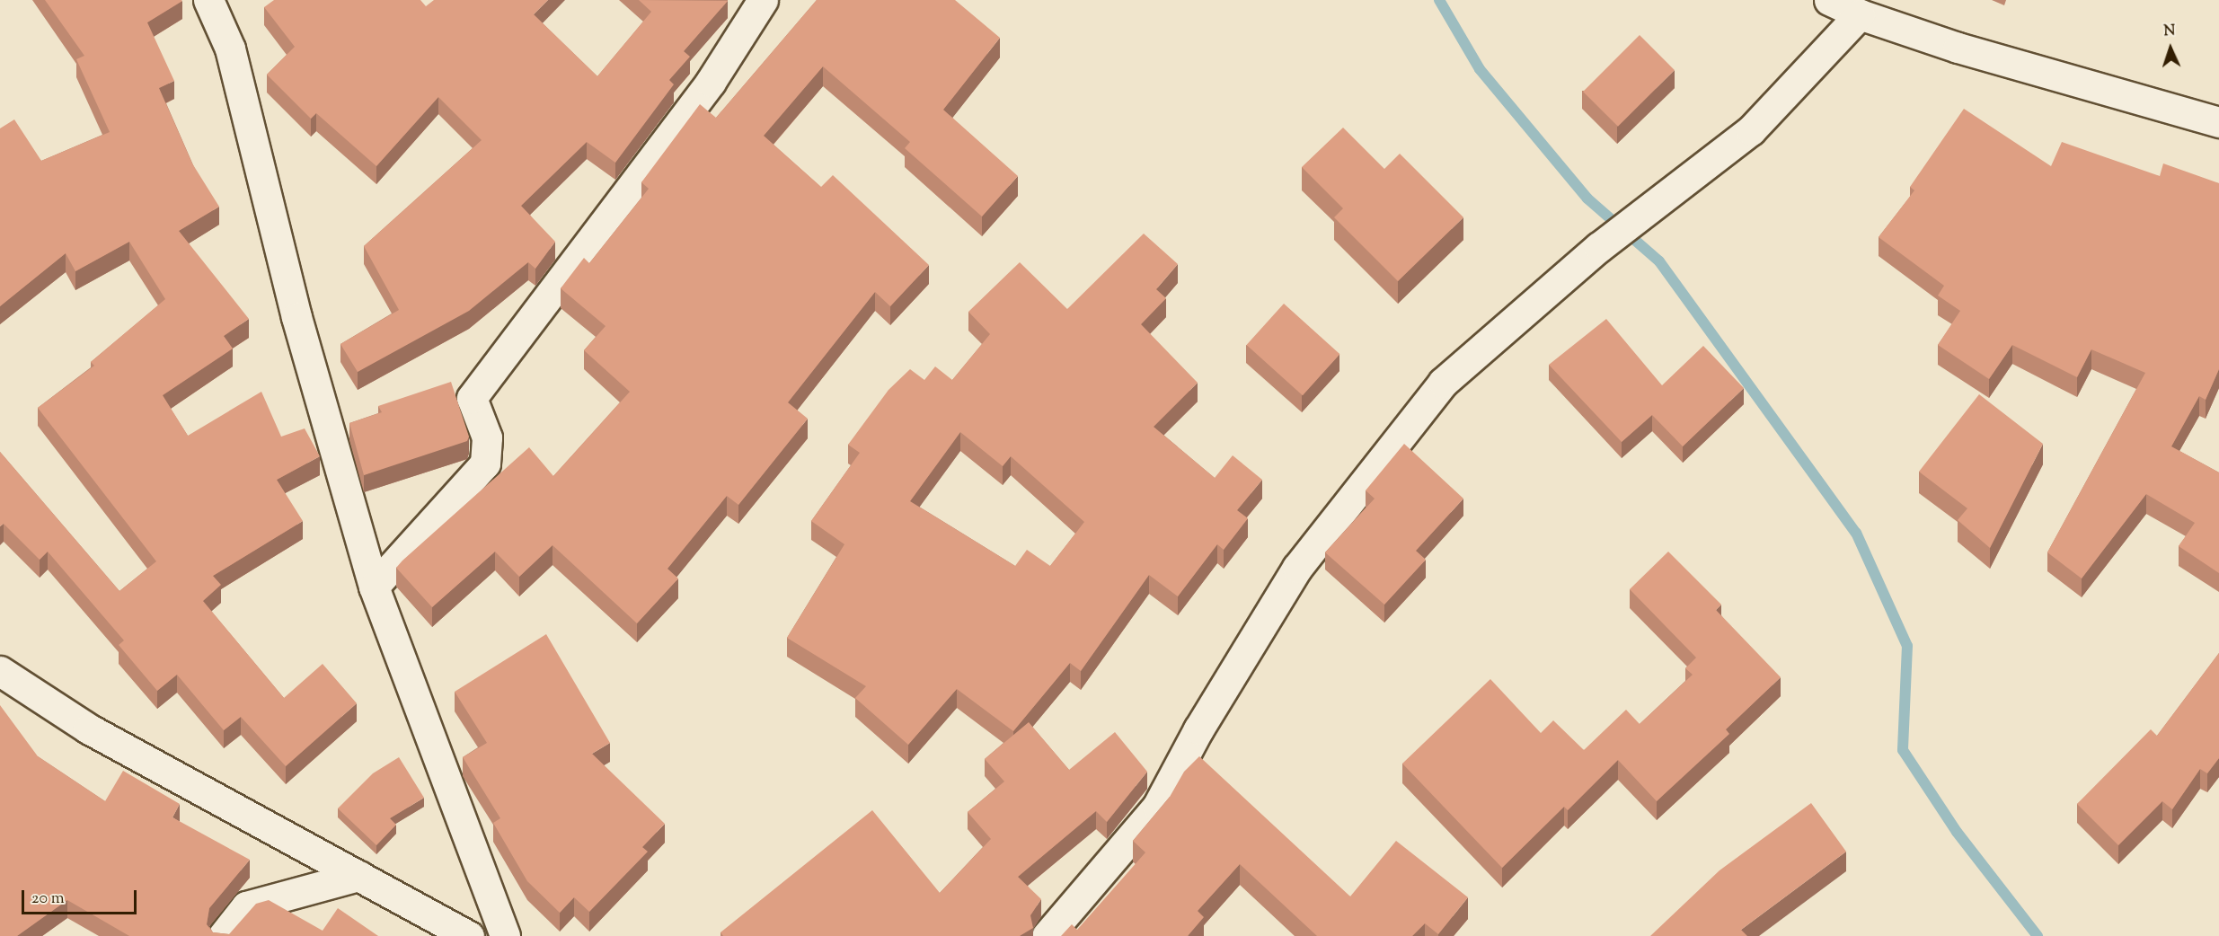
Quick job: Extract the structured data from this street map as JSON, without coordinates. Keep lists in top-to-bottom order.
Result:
{
  "scale_bar": "20 m",
  "north": "top"
}
